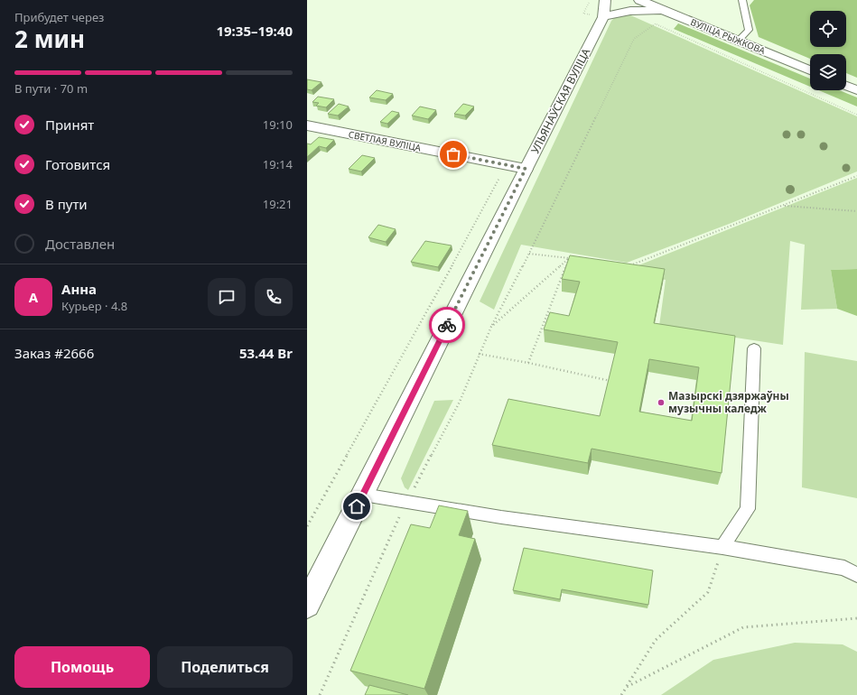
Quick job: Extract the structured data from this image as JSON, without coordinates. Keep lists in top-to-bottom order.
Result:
{
  "streets": {
    "main road": ["ВУЛІЦА РЫЖКОВА", "УЛЬЯНАЎСКАЯ ВУЛІЦА", "СВЕТЛАЯ ВУЛІЦА"]
  },
  "crossings": [
    ["УЛЬЯНАЎСКАЯ ВУЛІЦА", "СВЕТЛАЯ ВУЛІЦА"]
  ],
  "places": ["Мазырскі дзяржаўны музычны каледж"],
  "page": {
    "heading": ["2 мин", "Прибудет через", "19:35–19:40"],
    "panel": [
      "Анна",
      "Курьер · 4.8",
      "Заказ #2666",
      "53.44 Br"
    ],
    "bar": "В пути · 70 m",
    "list": [
      ["Принят", "19:10"],
      ["Готовится", "19:14"],
      ["В пути", "19:21"],
      "Доставлен"
    ],
    "round": "А",
    "buttons": ["Помощь", "Поделиться"]
  }
}
